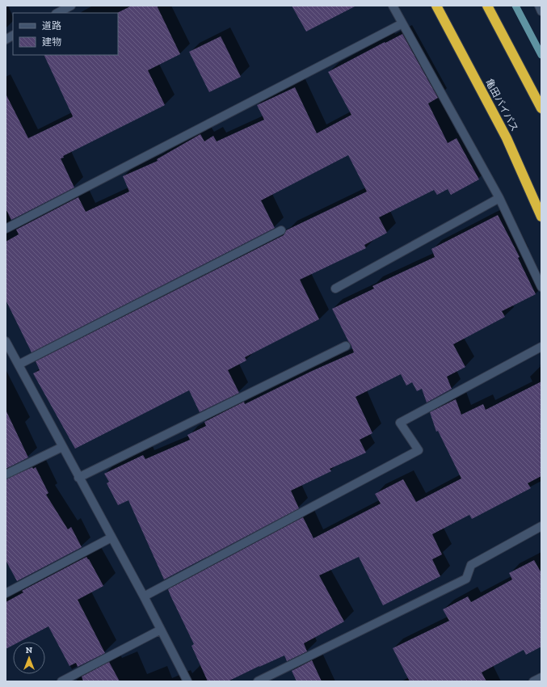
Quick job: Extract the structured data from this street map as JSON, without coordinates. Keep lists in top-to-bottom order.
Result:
{
  "streets": {
    "highway": ["亀田バイパス"]
  },
  "legend": ["道路", "建物"],
  "north": "top"
}
